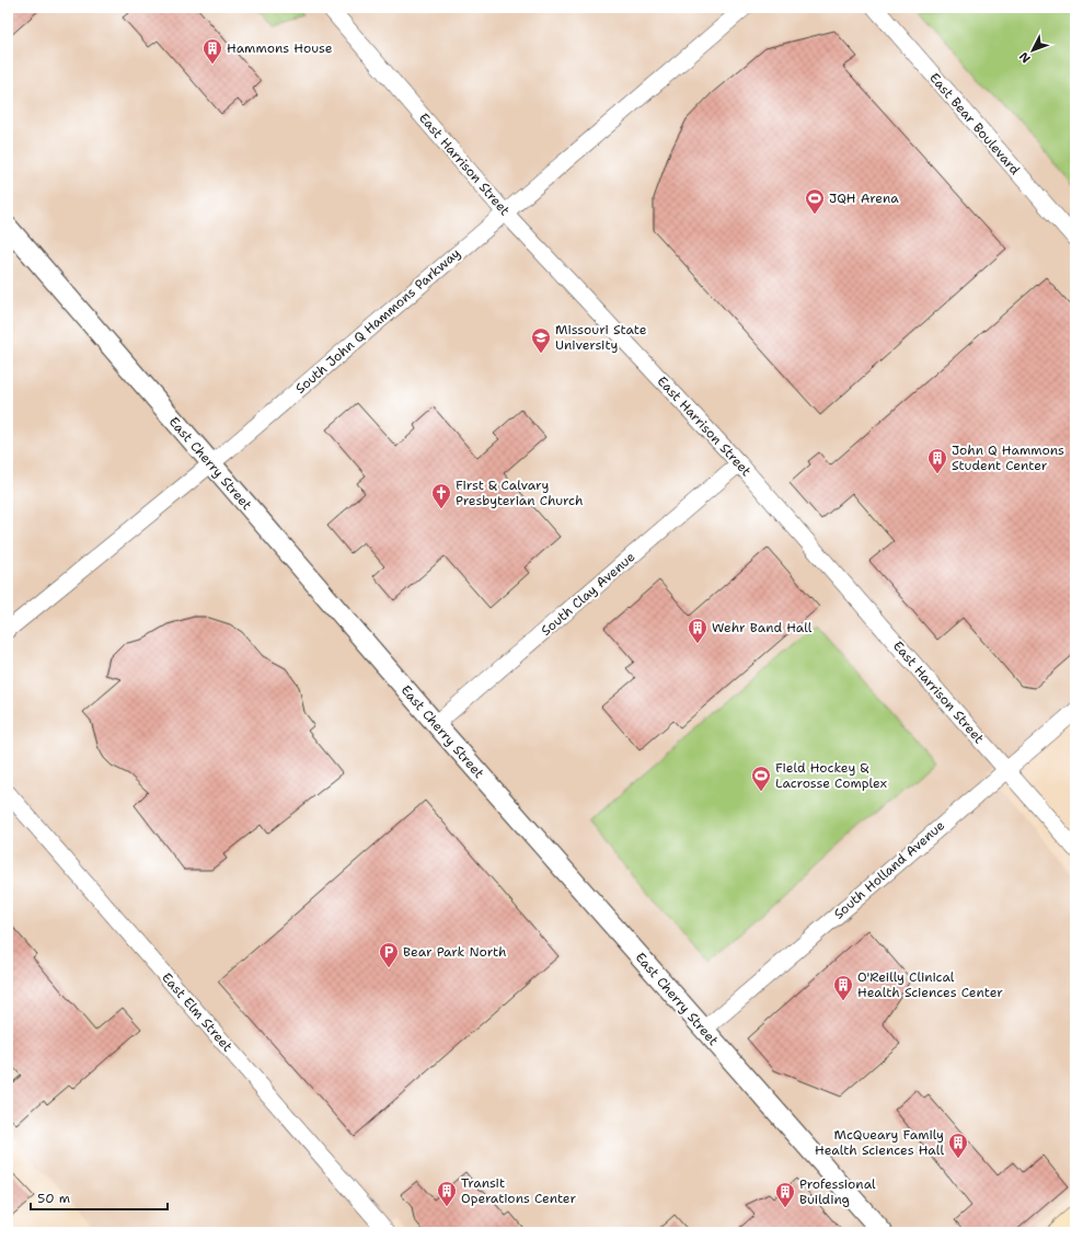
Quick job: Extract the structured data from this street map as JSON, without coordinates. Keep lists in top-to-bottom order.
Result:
{
  "streets": {
    "street": [
      "East Bear Boulevard",
      "East Harrison Street",
      "South John Q Hammons Parkway",
      "East Cherry Street",
      "South Clay Avenue",
      "South Holland Avenue",
      "East Elm Street"
    ]
  },
  "crossings": [
    ["East Harrison Street", "South John Q Hammons Parkway"],
    ["East Harrison Street", "South Clay Avenue"],
    ["East Harrison Street", "South Holland Avenue"],
    ["South John Q Hammons Parkway", "East Cherry Street"],
    ["East Cherry Street", "South Clay Avenue"],
    ["East Cherry Street", "South Holland Avenue"]
  ],
  "places": {
    "building": [
      "Hammons House",
      "John Q Hammons Student Center",
      "Wehr Band Hall",
      "O'Reilly Clinical Health Sciences Center",
      "McQueary Family Health Sciences Hall",
      "Transit Operations Center",
      "Professional Building"
    ],
    "sports": ["JQH Arena", "Field Hockey & Lacrosse Complex"],
    "school or university": ["Missouri State University"],
    "church": ["First & Calvary Presbyterian Church"],
    "parking": ["Bear Park North"]
  },
  "scale_bar": "50 m",
  "north": "bottom left"
}
